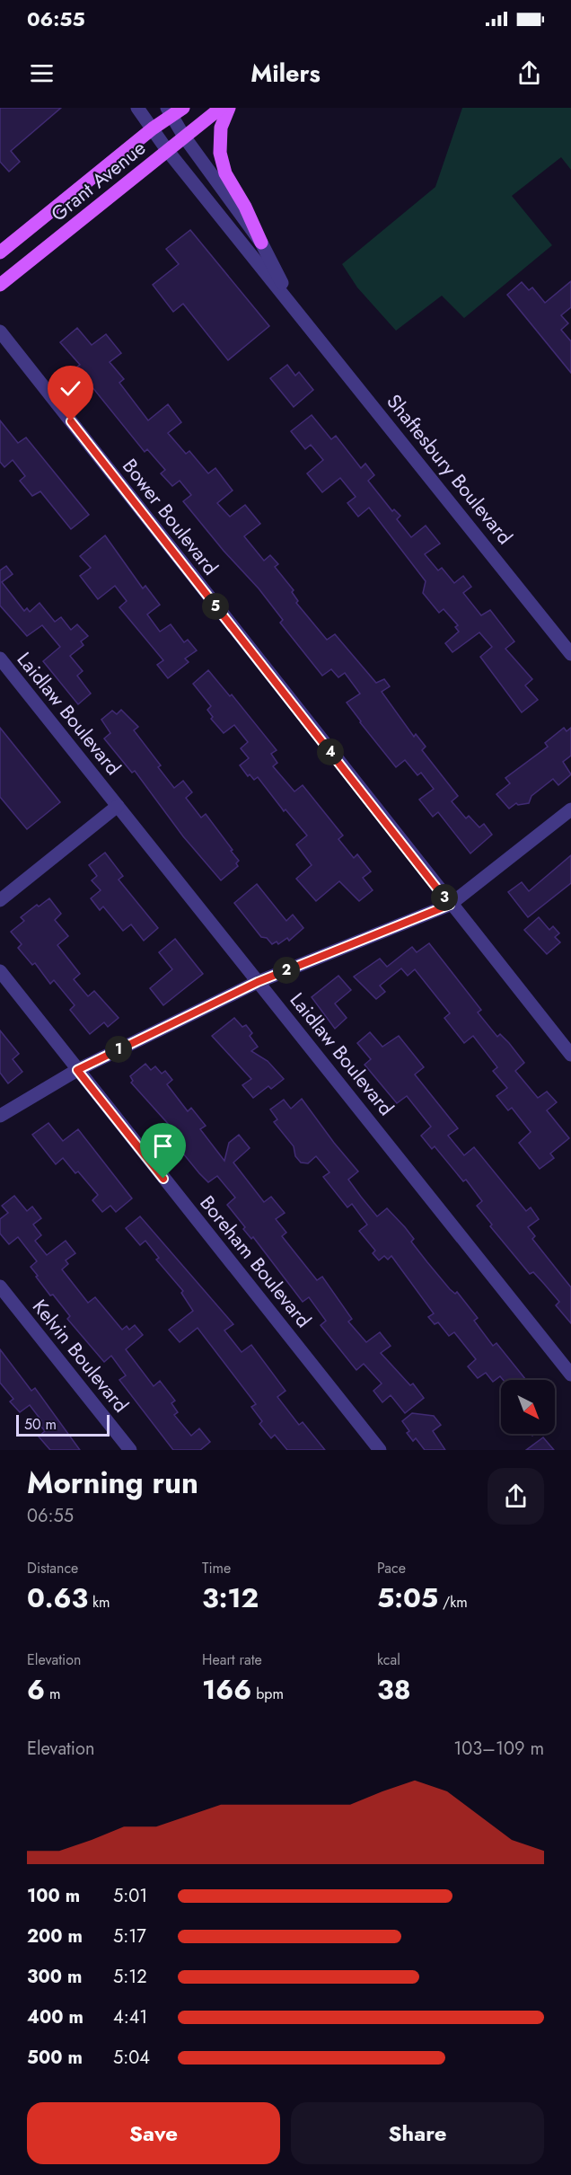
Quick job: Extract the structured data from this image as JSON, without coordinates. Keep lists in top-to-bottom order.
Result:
{
  "streets": {
    "main road": ["Grant Avenue"],
    "street": [
      "Shaftesbury Boulevard",
      "Bower Boulevard",
      "Laidlaw Boulevard",
      "Boreham Boulevard",
      "Kelvin Boulevard"
    ]
  },
  "crossings": [
    ["Grant Avenue", "Shaftesbury Boulevard"]
  ],
  "scale_bar": "50 m",
  "north": "bottom right",
  "page": {
    "status": "06:55",
    "header": "Milers",
    "pins": [
      "5",
      "4",
      "3",
      "2",
      "1"
    ],
    "scale": "50 m",
    "heading": ["Morning run", "06:55"],
    "stats": [
      ["Distance", "0.63 km"],
      ["Time", "3:12"],
      ["Pace", "5:05 /km"],
      ["Elevation", "6 m"],
      ["Heart rate", "166 bpm"],
      ["kcal", "38"]
    ],
    "chart": ["Elevation", "103–109 m"],
    "list": [
      {
        "name": "100 m",
        "note": "5:01"
      },
      {
        "name": "200 m",
        "note": "5:17"
      },
      {
        "name": "300 m",
        "note": "5:12"
      },
      {
        "name": "400 m",
        "note": "4:41"
      },
      {
        "name": "500 m",
        "note": "5:04"
      }
    ],
    "buttons": ["Save", "Share"]
  }
}
